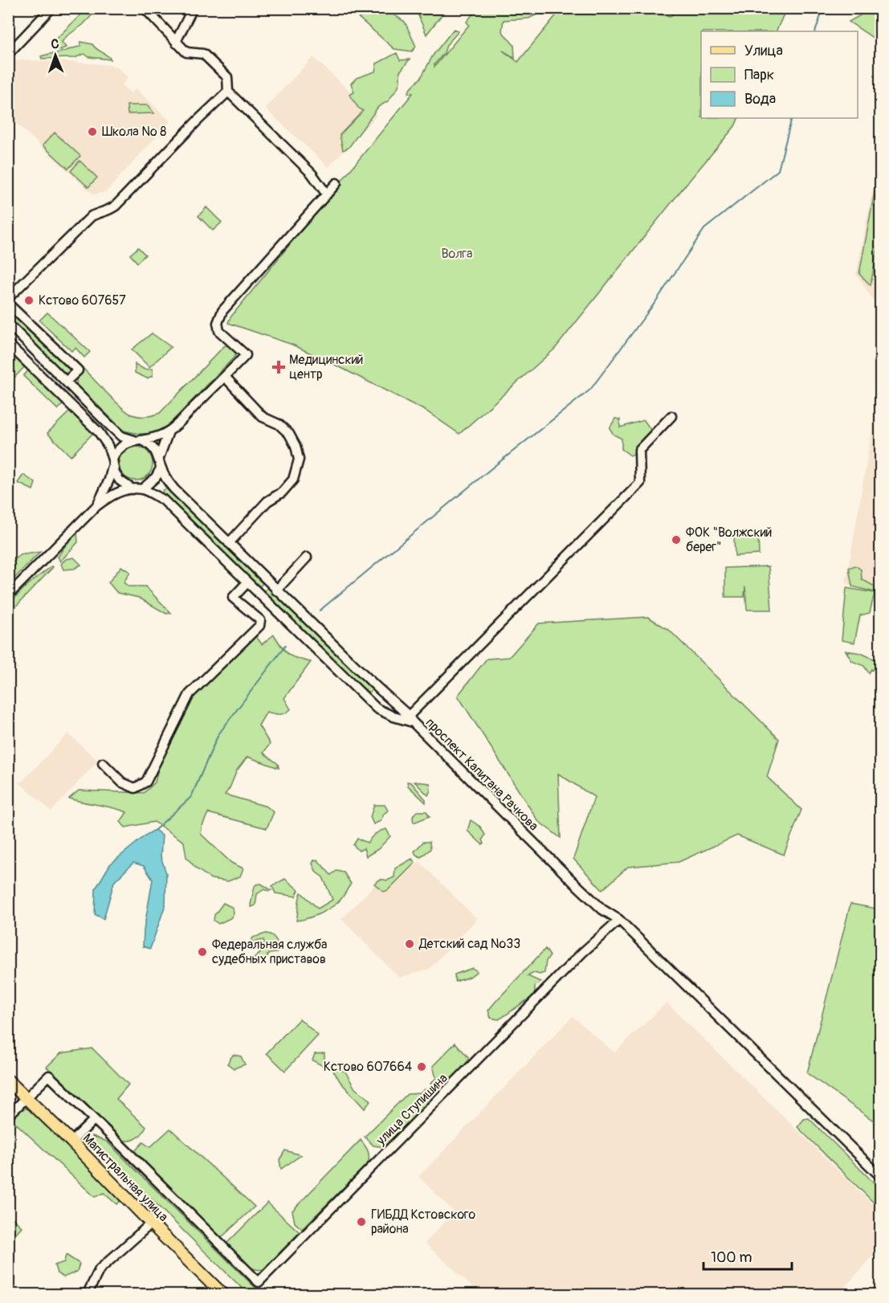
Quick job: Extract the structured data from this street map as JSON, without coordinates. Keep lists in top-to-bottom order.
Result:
{
  "streets": {
    "main road": ["Магистральная улица"],
    "street": ["проспект Капитана Рачкова", "улица Ступишина"]
  },
  "crossings": [
    ["проспект Капитана Рачкова", "улица Ступишина"]
  ],
  "parks": ["Волга"],
  "places": {
    "other": [
      "Школа № 8",
      "Кстово 607657",
      "ФОК \"Волжский берег\"",
      "Детский сад №33",
      "Федеральная служба судебных приставов",
      "Кстово 607664",
      "ГИБДД Кстовского района"
    ],
    "health": ["Медицинский центр"]
  },
  "legend": ["Улица", "Парк", "Вода"],
  "scale_bar": "100 m",
  "north": "top"
}
